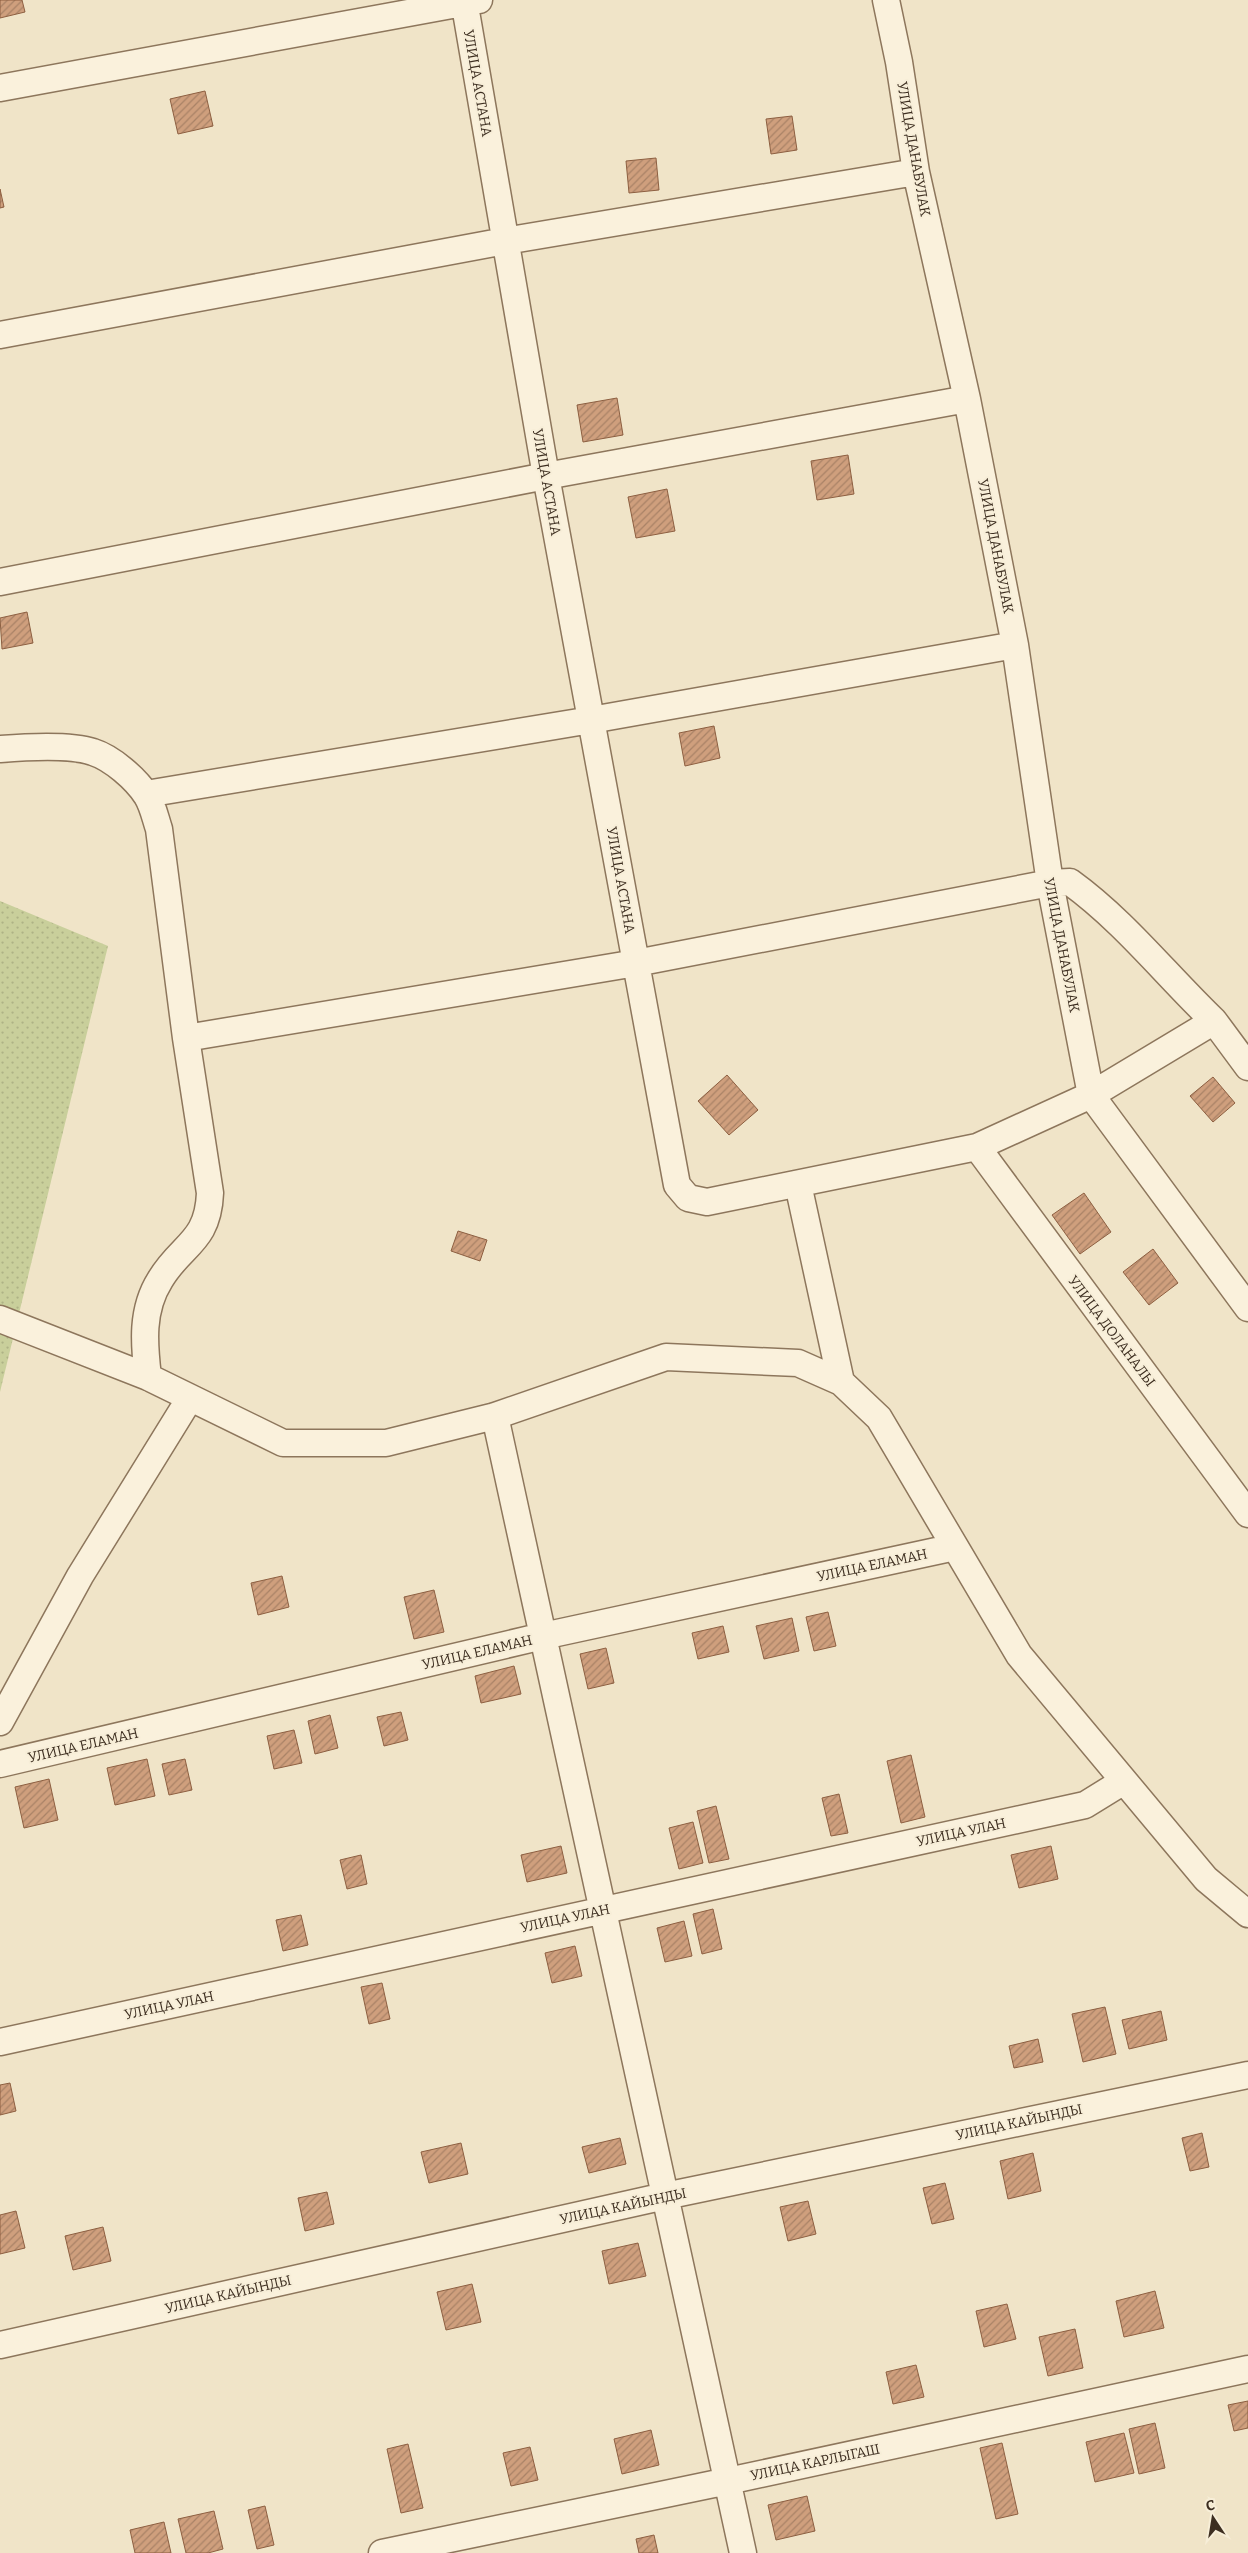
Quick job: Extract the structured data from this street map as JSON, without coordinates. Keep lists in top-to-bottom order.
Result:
{
  "streets": {
    "street": [
      "УЛИЦА АСТАНА",
      "УЛИЦА ДАНАБУЛАК",
      "УЛИЦА ДОЛАНАЛЫ",
      "УЛИЦА ЕЛАМАН",
      "УЛИЦА УЛАН",
      "УЛИЦА КАЙЫНДЫ",
      "УЛИЦА КАРЛЫГАШ"
    ]
  },
  "crossings": [
    ["УЛИЦА АСТАНА", "УЛИЦА ДАНАБУЛАК"],
    ["УЛИЦА АСТАНА", "УЛИЦА ДОЛАНАЛЫ"]
  ],
  "north": "top"
}
